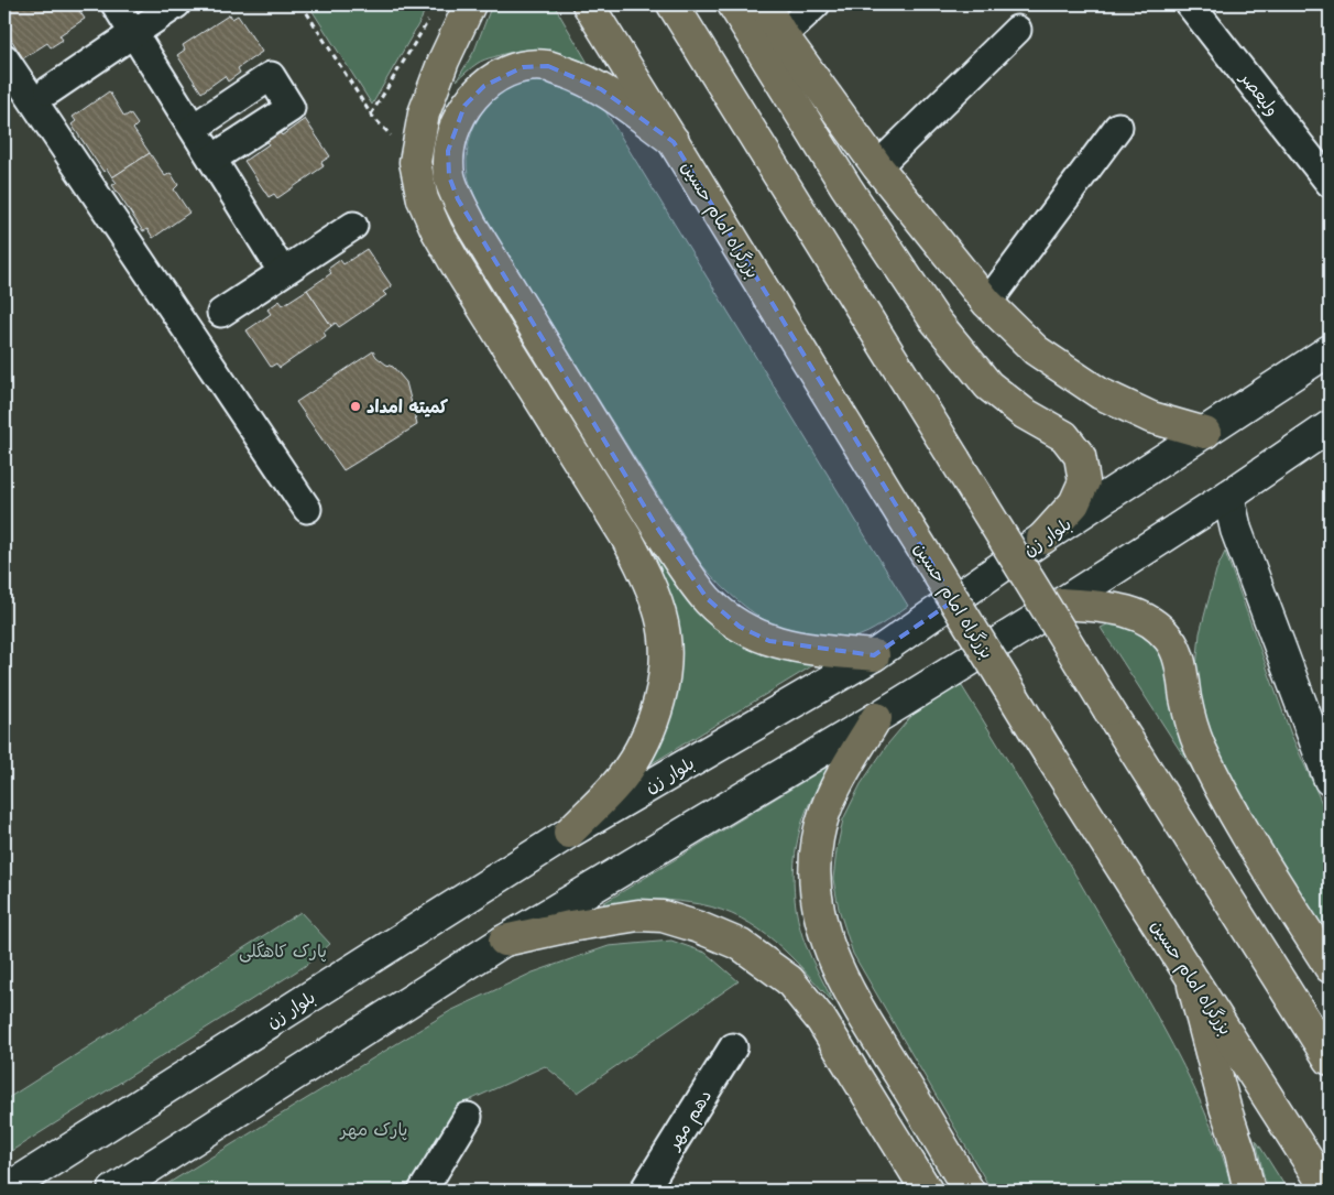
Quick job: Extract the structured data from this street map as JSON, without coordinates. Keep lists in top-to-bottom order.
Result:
{
  "streets": {
    "main road": ["بزرگراه امام حسین", "بلوار زن"],
    "street": ["ولیعصر", "دهم مهر"]
  },
  "parks": ["پارک کاهگلی", "پارک مهر"],
  "places": ["کمیته امداد"]
}
